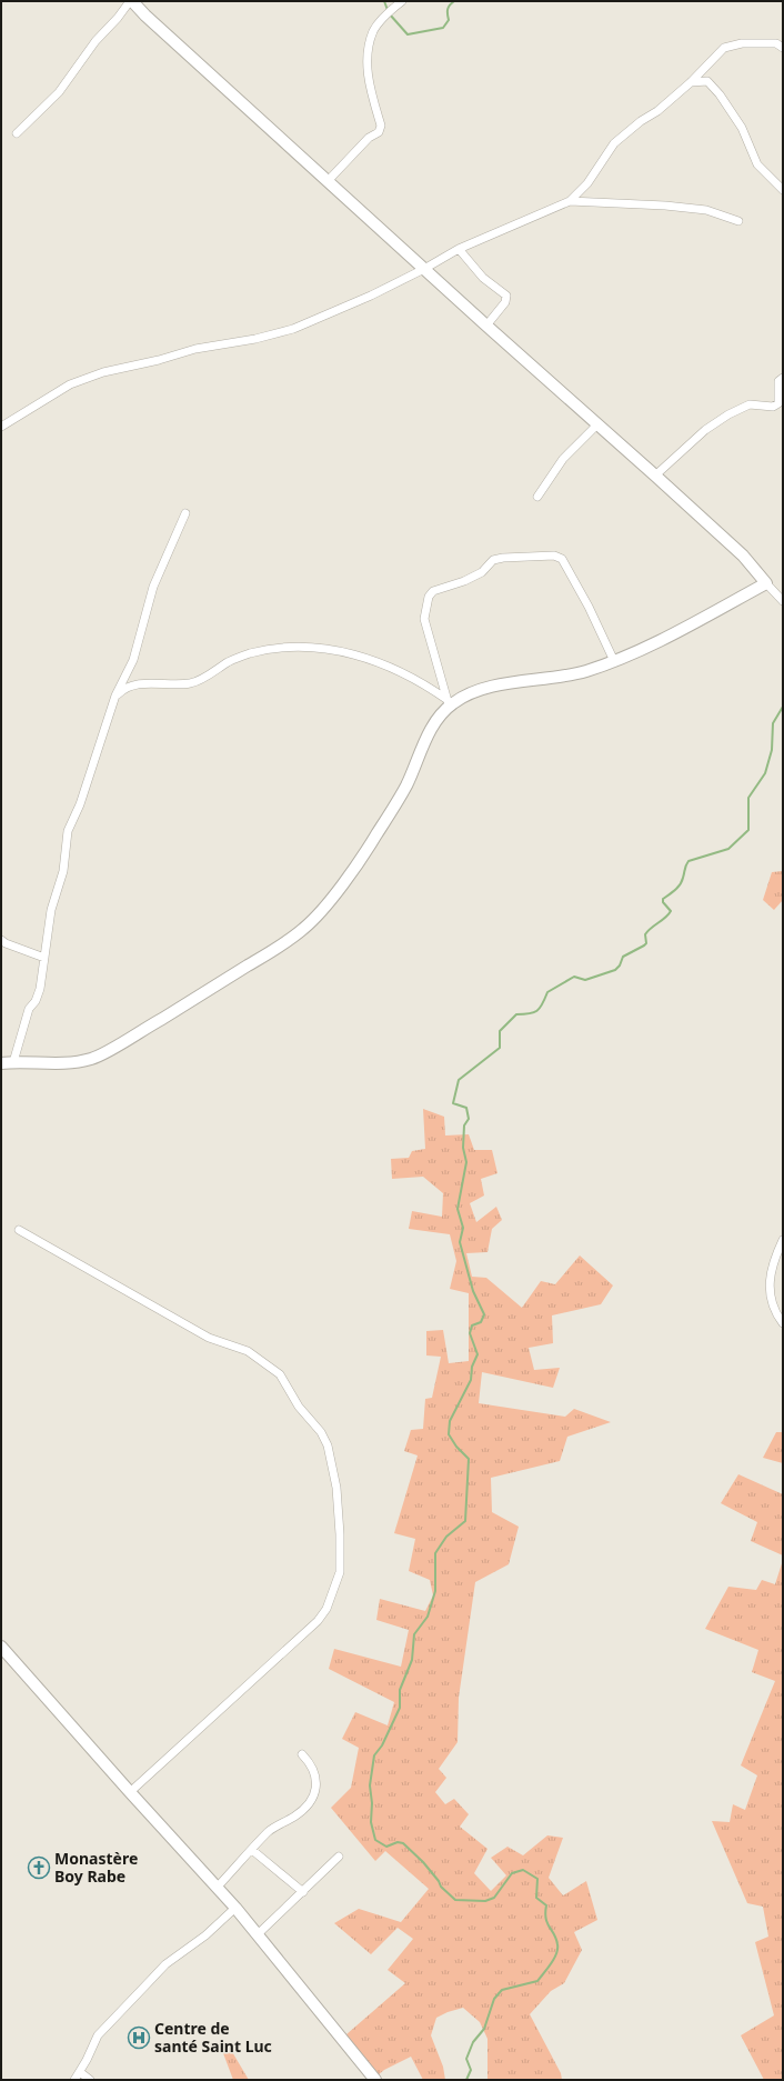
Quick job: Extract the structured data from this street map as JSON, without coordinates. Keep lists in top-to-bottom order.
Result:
{
  "places": {
    "church": ["Monastère Boy Rabe"],
    "hospital": ["Centre de santé Saint Luc"]
  }
}
